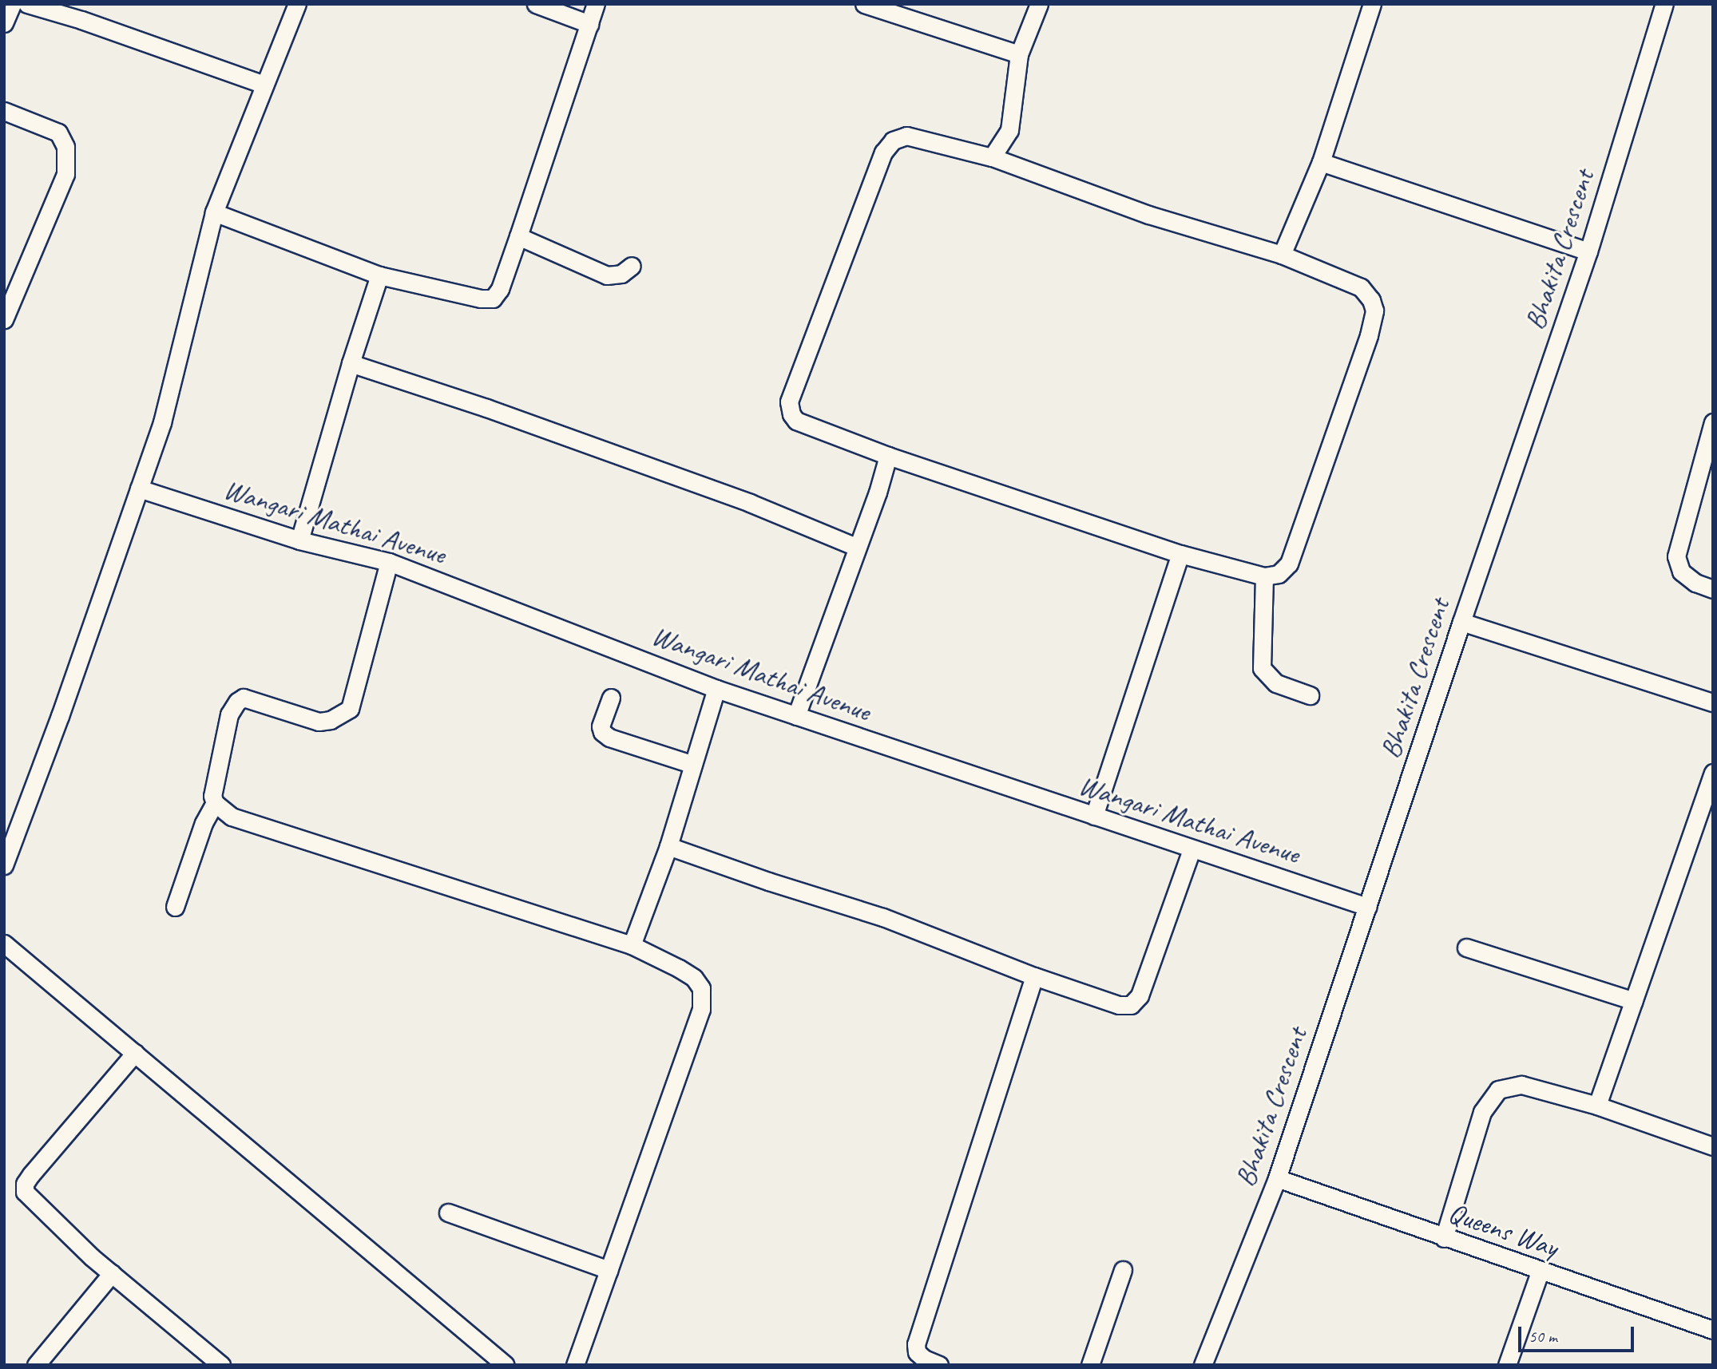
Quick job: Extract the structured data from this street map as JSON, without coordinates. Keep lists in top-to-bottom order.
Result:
{
  "streets": {
    "street": ["Bhakita Crescent", "Wangari Mathai Avenue", "Queens Way"]
  },
  "crossings": [
    ["Bhakita Crescent", "Wangari Mathai Avenue"],
    ["Bhakita Crescent", "Queens Way"]
  ],
  "scale_bar": "50 m"
}
